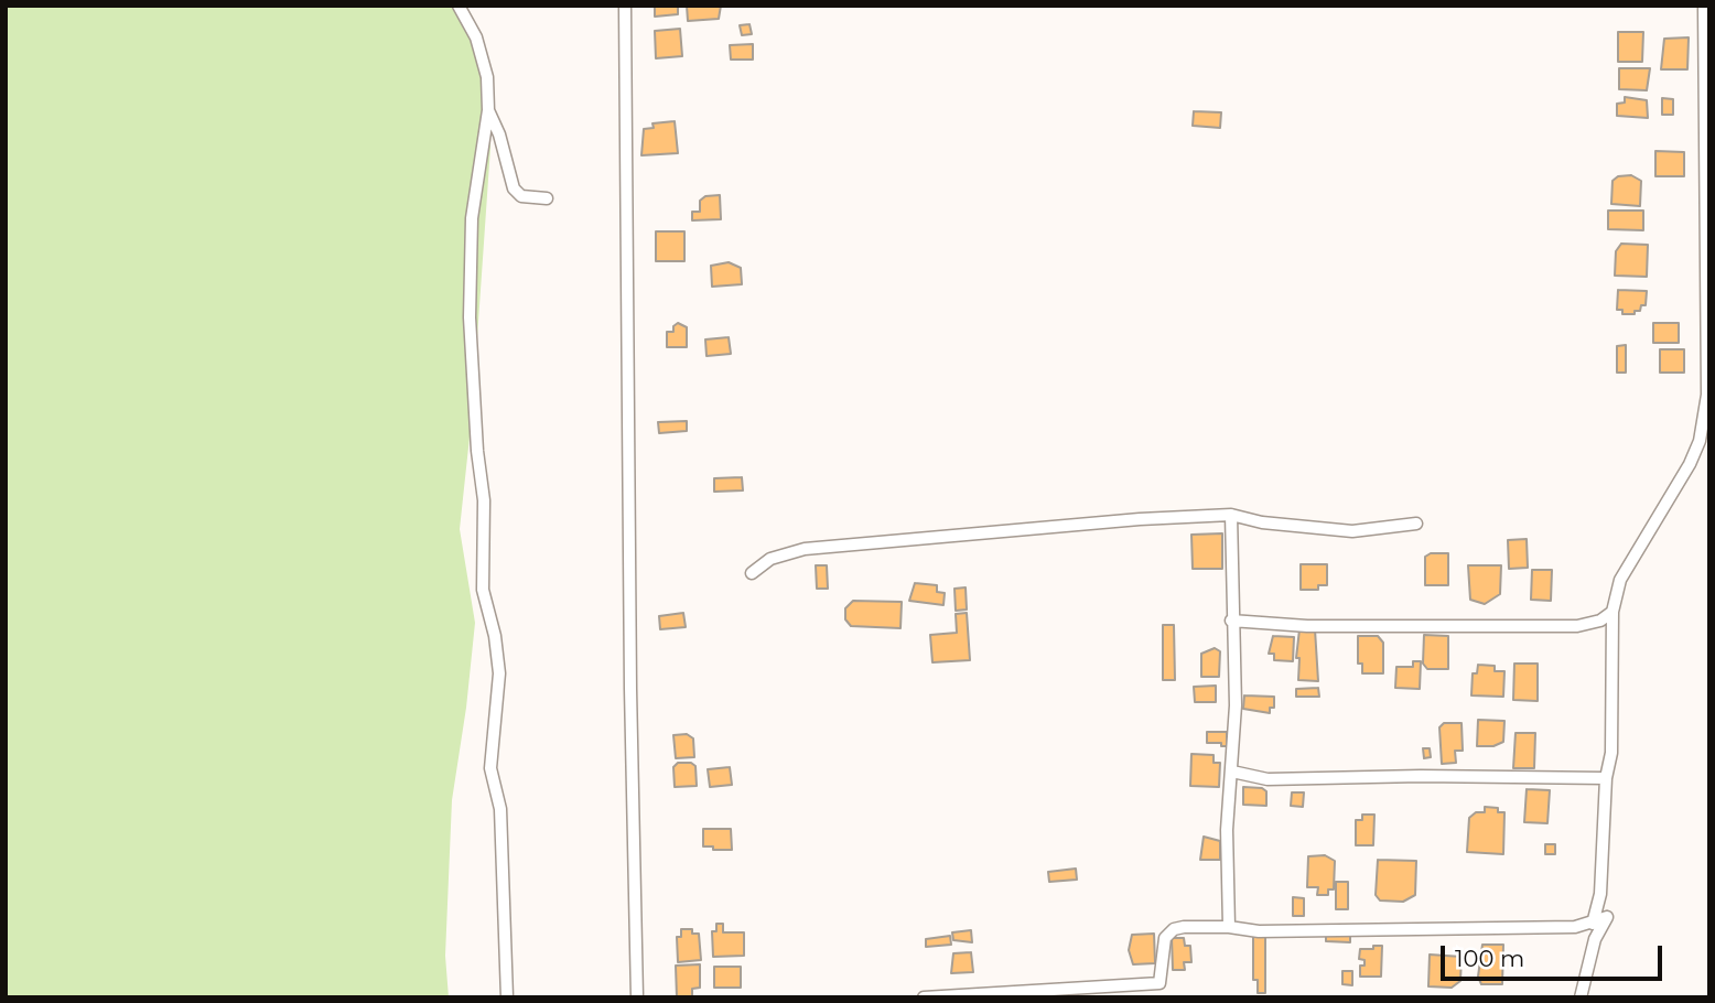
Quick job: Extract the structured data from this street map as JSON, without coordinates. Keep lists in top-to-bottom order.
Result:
{
  "scale_bar": "100 m"
}
